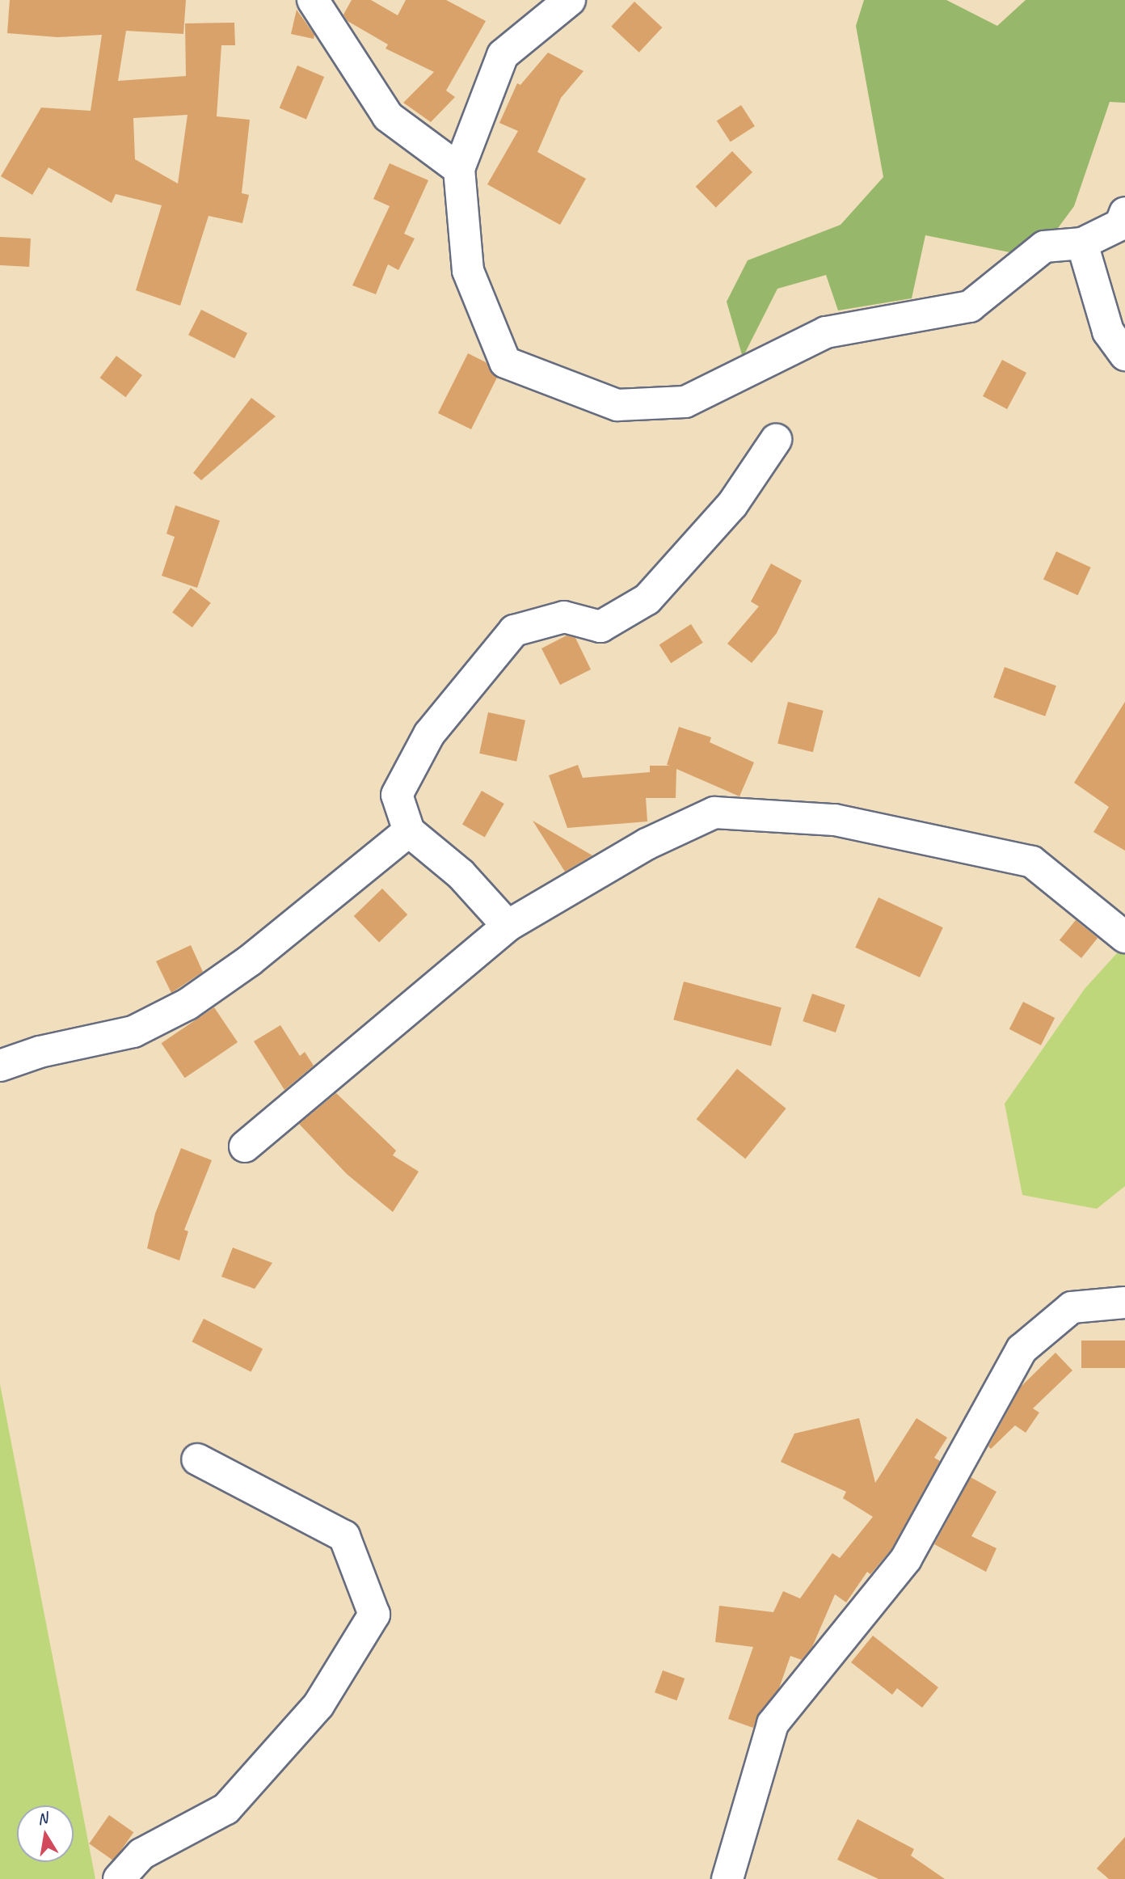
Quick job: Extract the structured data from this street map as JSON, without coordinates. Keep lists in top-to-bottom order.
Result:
{
  "north": "top"
}
